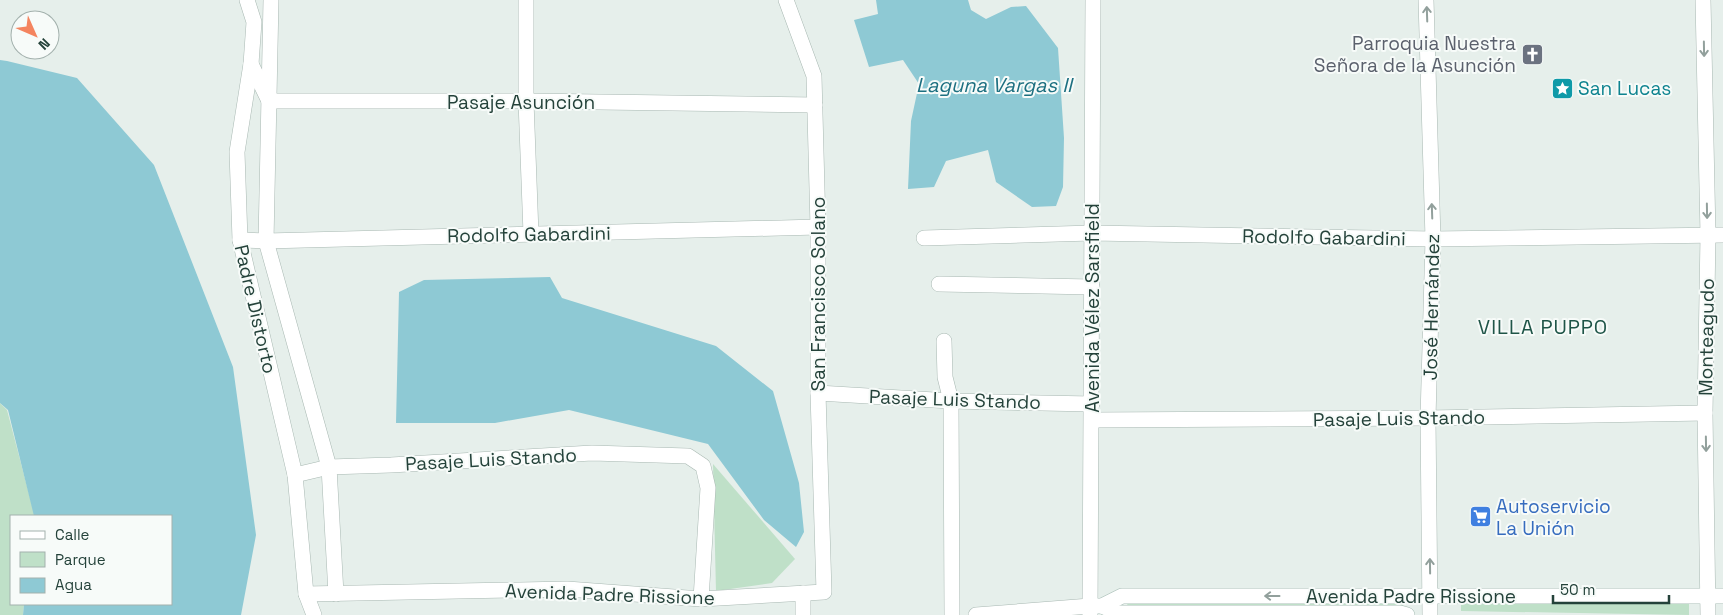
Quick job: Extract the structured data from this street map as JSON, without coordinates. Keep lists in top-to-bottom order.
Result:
{
  "streets": {
    "street": [
      "Pasaje Asunción",
      "Rodolfo Gabardini",
      "San Francisco Solano",
      "José Hernández",
      "Avenida Vélez Sarsfield",
      "Padre Distorto",
      "Monteagudo",
      "Pasaje Luis Stando",
      "Avenida Padre Rissione"
    ]
  },
  "crossings": [
    ["Pasaje Asunción", "San Francisco Solano"],
    ["Pasaje Asunción", "Padre Distorto"],
    ["Rodolfo Gabardini", "San Francisco Solano"],
    ["Rodolfo Gabardini", "José Hernández"],
    ["Rodolfo Gabardini", "Avenida Vélez Sarsfield"],
    ["Rodolfo Gabardini", "Padre Distorto"],
    ["Rodolfo Gabardini", "Monteagudo"],
    ["San Francisco Solano", "Pasaje Luis Stando"],
    ["San Francisco Solano", "Avenida Padre Rissione"],
    ["José Hernández", "Pasaje Luis Stando"],
    ["José Hernández", "Avenida Padre Rissione"],
    ["Avenida Vélez Sarsfield", "Pasaje Luis Stando"],
    ["Avenida Vélez Sarsfield", "Avenida Padre Rissione"],
    ["Padre Distorto", "Pasaje Luis Stando"],
    ["Padre Distorto", "Avenida Padre Rissione"],
    ["Monteagudo", "Pasaje Luis Stando"],
    ["Monteagudo", "Avenida Padre Rissione"],
    ["Pasaje Luis Stando", "Avenida Padre Rissione"]
  ],
  "one_way": ["José Hernández", "Monteagudo"],
  "districts": ["VILLA PUPPO"],
  "water": ["Laguna Vargas II"],
  "places": {
    "church": ["Parroquia Nuestra Señora de la Asunción"],
    "place": ["San Lucas"],
    "supermarket": ["Autoservicio La Unión"]
  },
  "legend": ["Calle", "Parque", "Agua"],
  "scale_bar": "50 m",
  "north": "bottom right"
}
